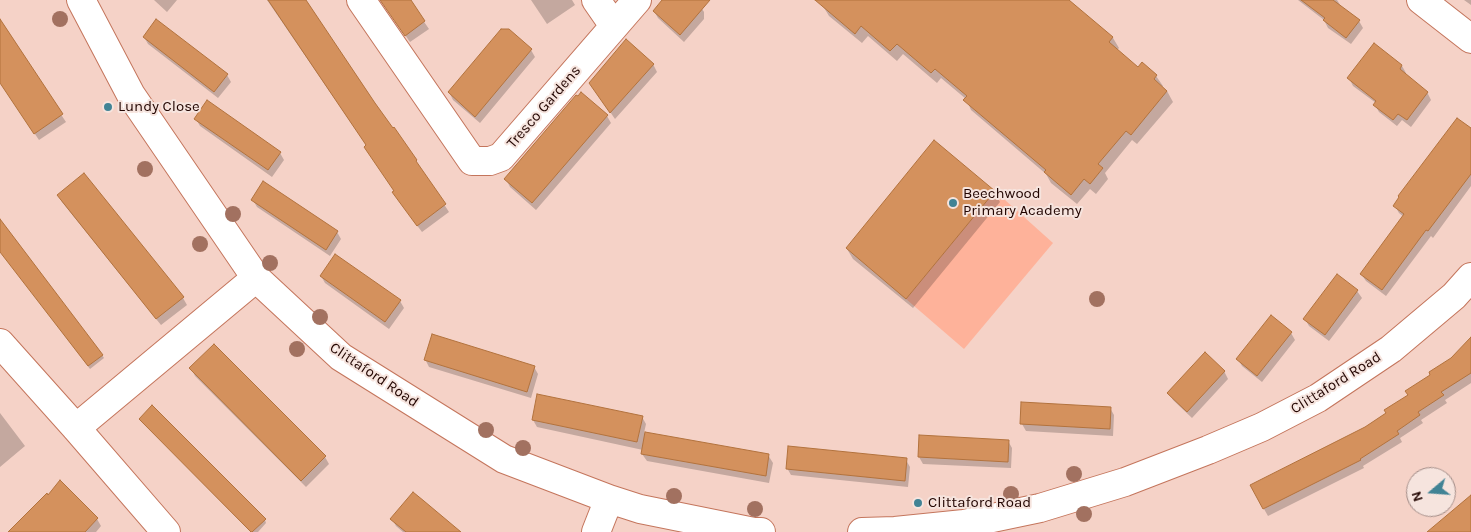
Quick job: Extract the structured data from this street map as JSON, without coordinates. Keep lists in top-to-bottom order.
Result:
{
  "streets": {
    "street": ["Tresco Gardens", "Clittaford Road"]
  },
  "places": ["Lundy Close", "Beechwood Primary Academy", "Clittaford Road"],
  "north": "left"
}
